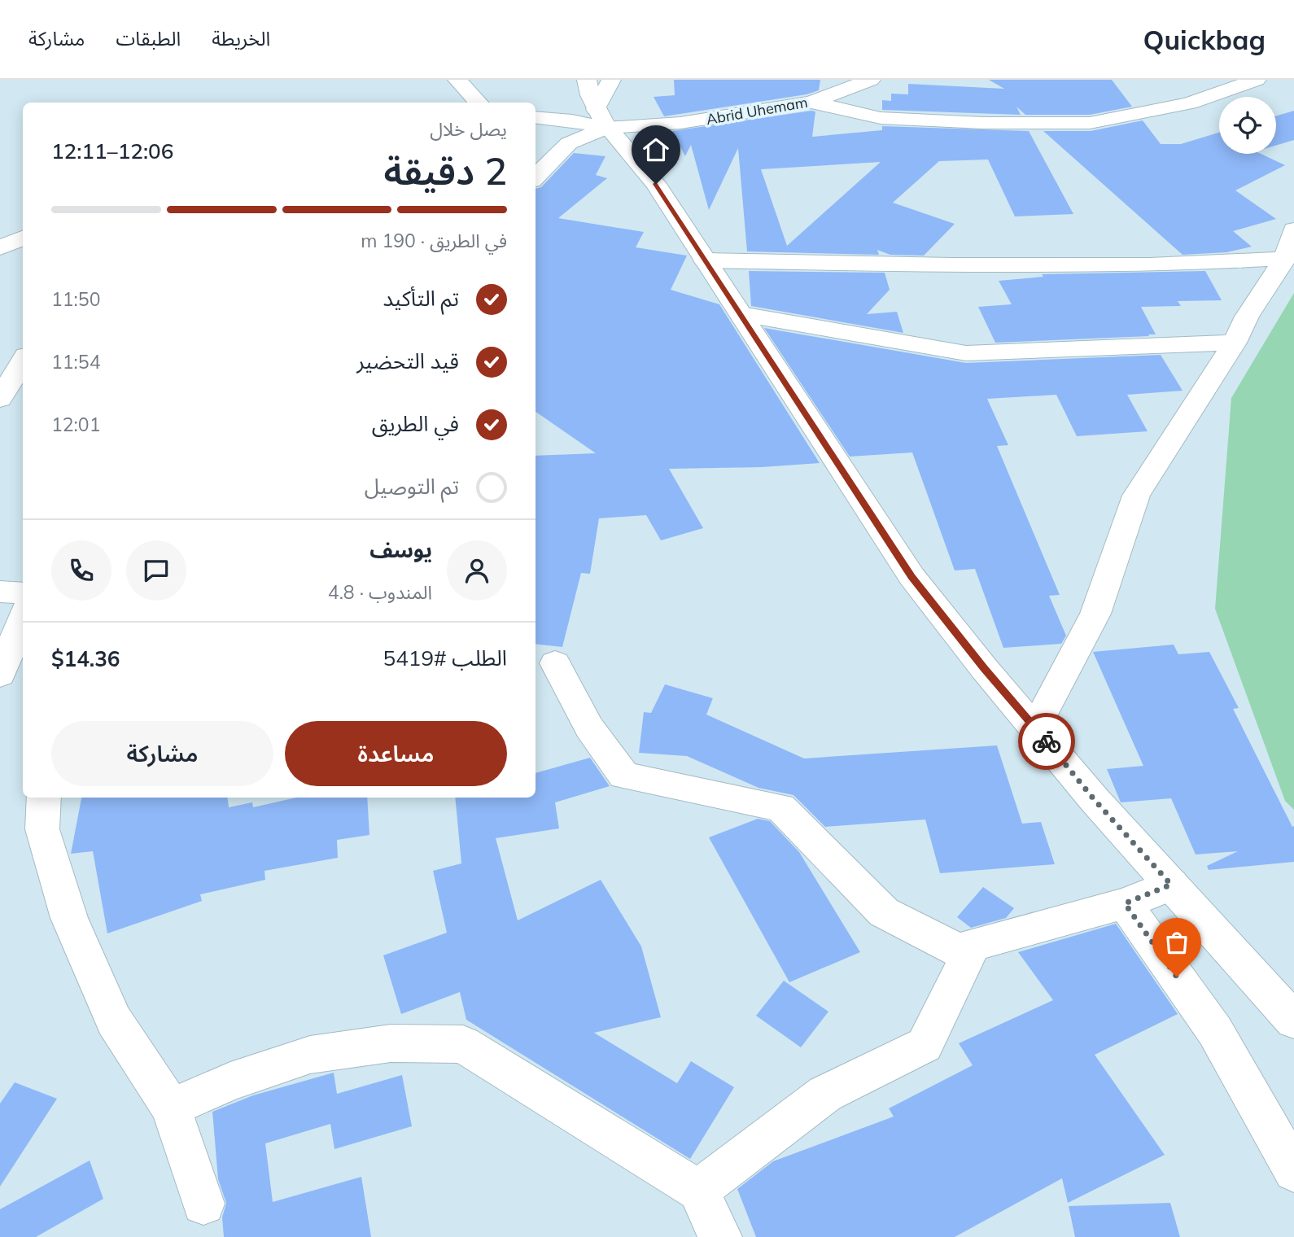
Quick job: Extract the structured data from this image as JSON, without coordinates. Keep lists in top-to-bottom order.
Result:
{
  "streets": {
    "street": ["Abrid Uhemam"]
  },
  "page": {
    "header": "Quickbag",
    "nav": ["الخريطة", "الطبقات", "مشاركة"],
    "heading": ["2 دقيقة", "يصل خلال", "12:06–12:11"],
    "panel": [
      "يوسف",
      "المندوب · 4.8",
      "الطلب #5419",
      "$14.36"
    ],
    "bar": "في الطريق · 190 m",
    "list": [
      ["تم التأكيد", "11:50"],
      ["قيد التحضير", "11:54"],
      ["في الطريق", "12:01"],
      "تم التوصيل"
    ],
    "buttons": ["مساعدة", "مشاركة"]
  }
}
